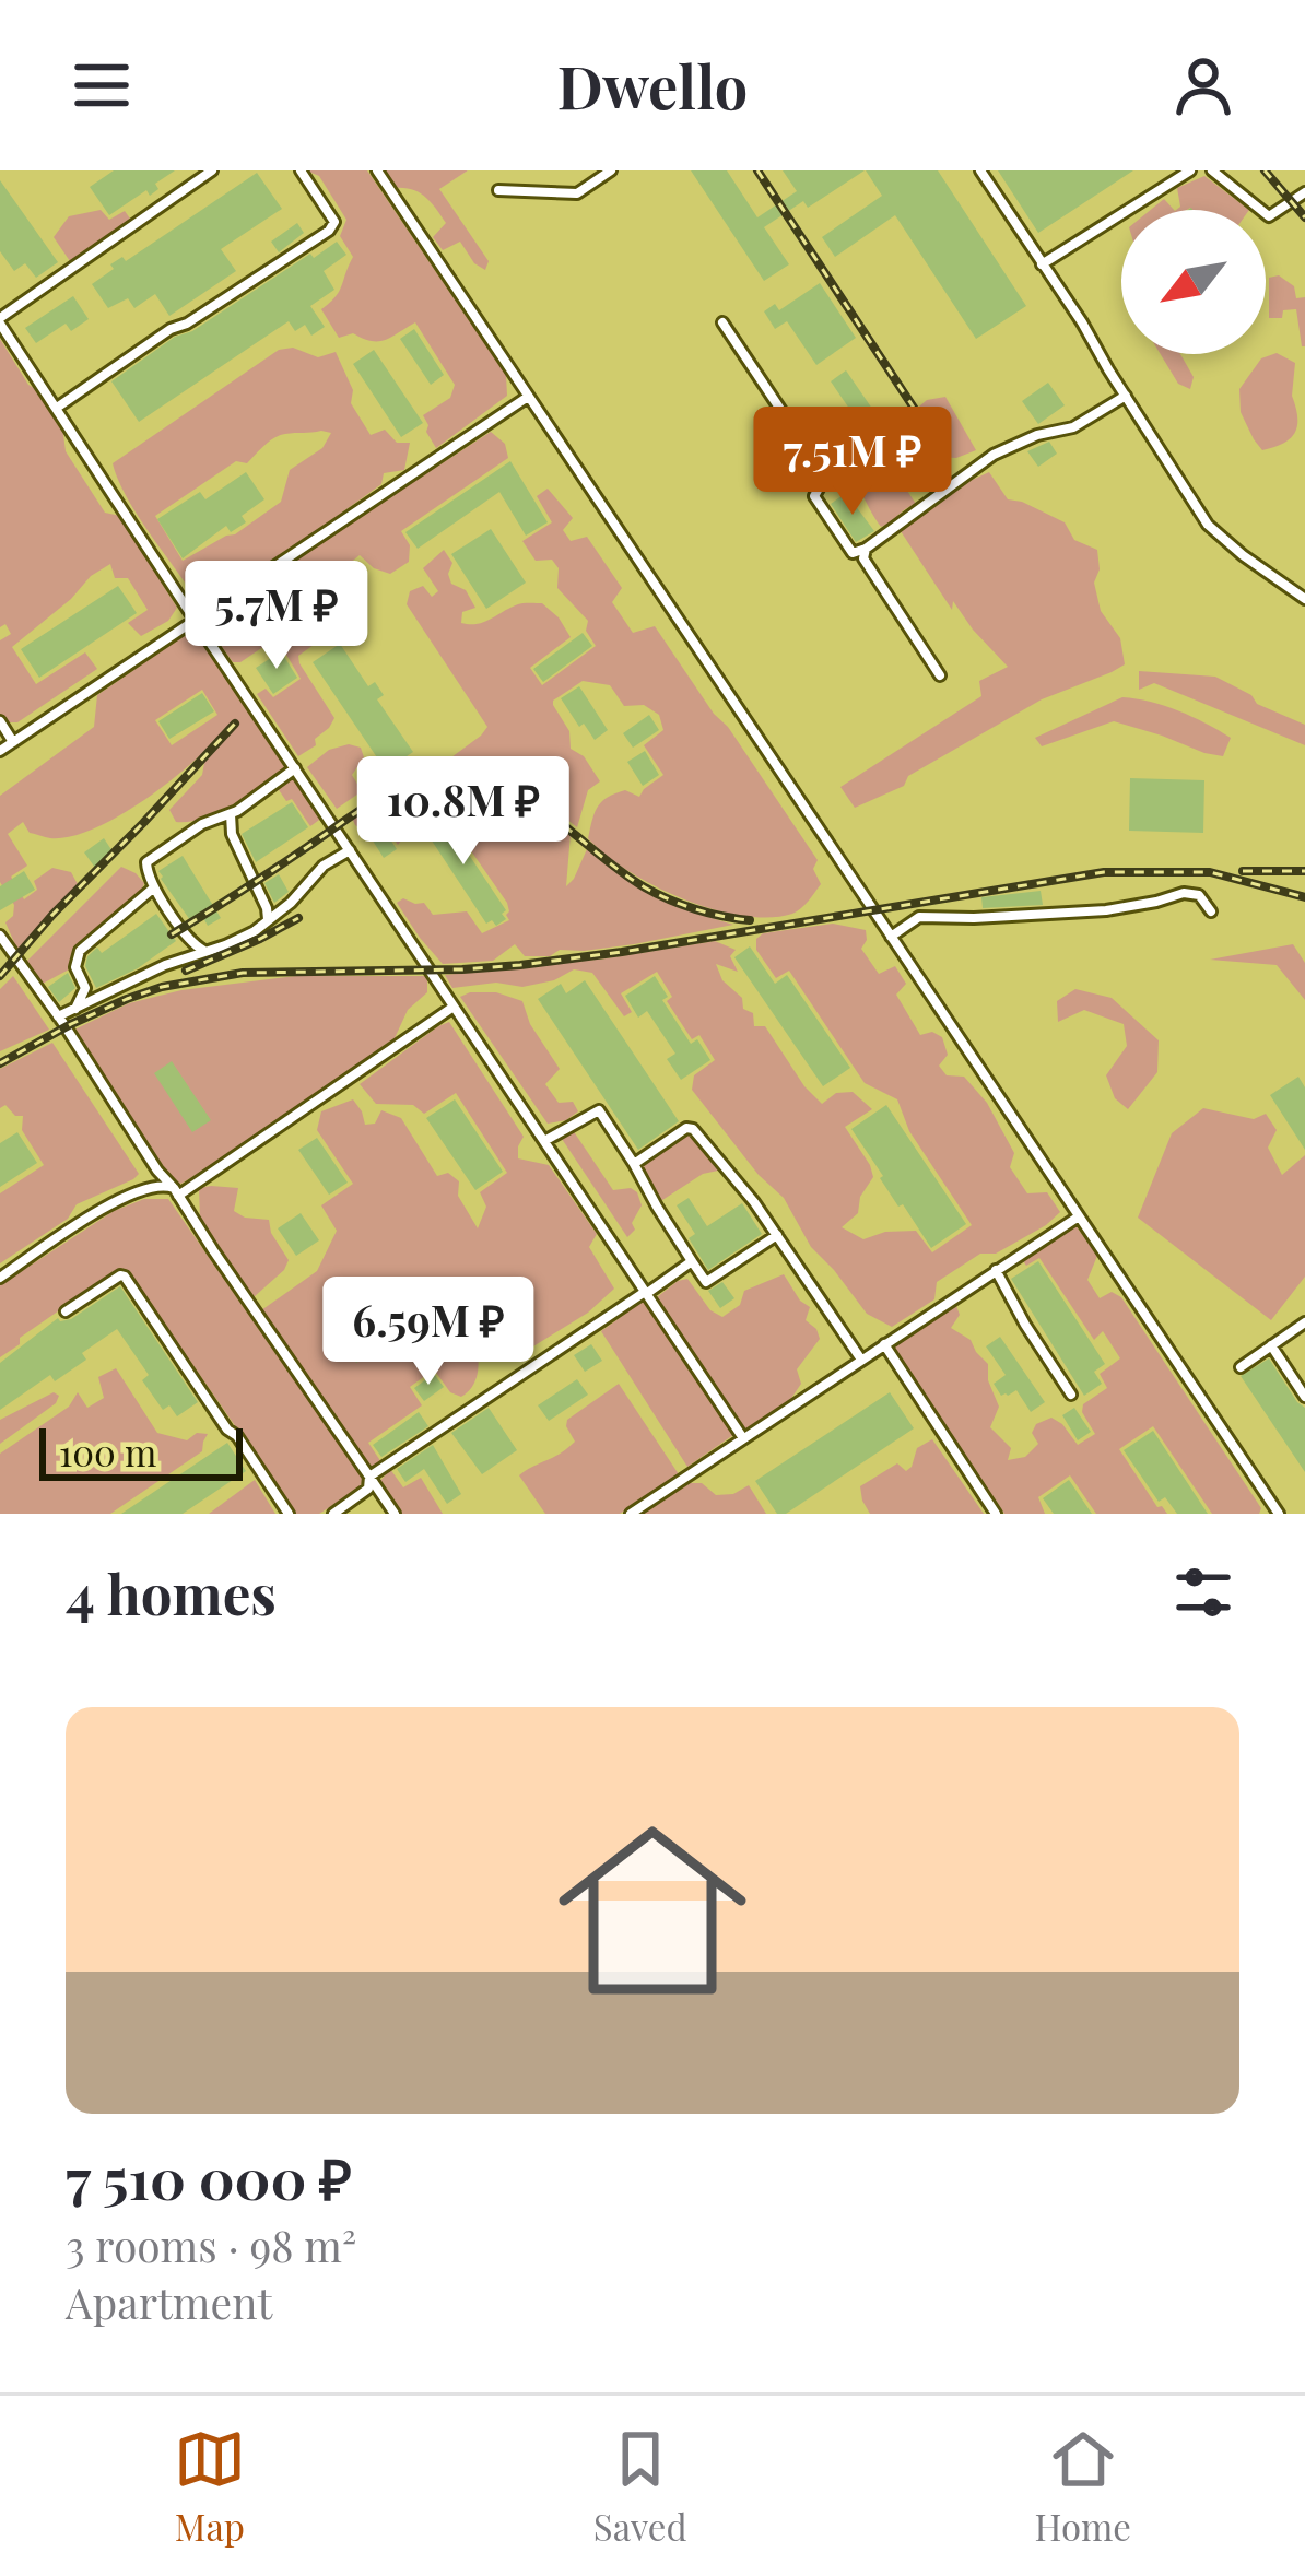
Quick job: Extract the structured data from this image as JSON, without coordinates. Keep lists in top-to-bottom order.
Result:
{
  "scale_bar": "100 m",
  "north": "bottom left",
  "page": {
    "header": "Dwello",
    "price": [
      "7.51M ₽",
      "5.7M ₽",
      "10.8M ₽",
      "6.59M ₽"
    ],
    "scale": "100 m",
    "heading": "4 homes",
    "list": [
      {
        "name": "7 510 000 ₽",
        "note": "3 rooms · 98 m² · Apartment"
      }
    ],
    "tabs": ["Map", "Saved", "Home"]
  }
}
